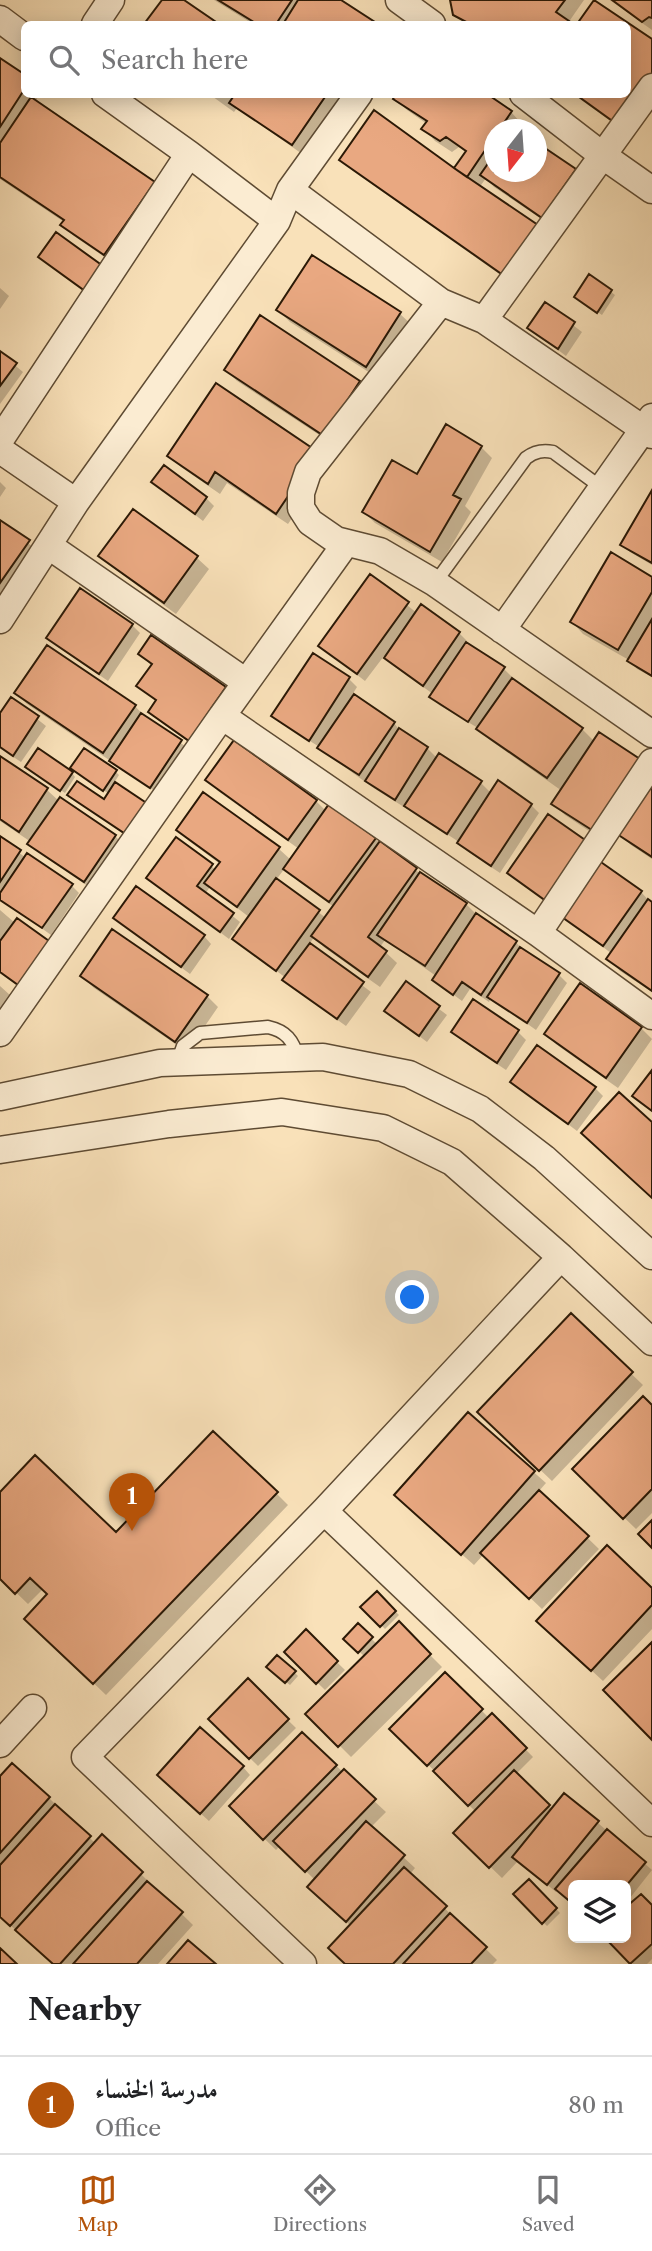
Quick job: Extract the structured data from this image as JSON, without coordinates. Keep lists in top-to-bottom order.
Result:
{
  "north": "bottom",
  "page": {
    "search": "Search here",
    "pins": "1",
    "heading": "Nearby",
    "list": [
      {
        "mark": "1",
        "name": "مدرسة الخنساء",
        "note": "Office",
        "value": "80 m"
      }
    ],
    "nav": ["Map", "Directions", "Saved"]
  }
}
